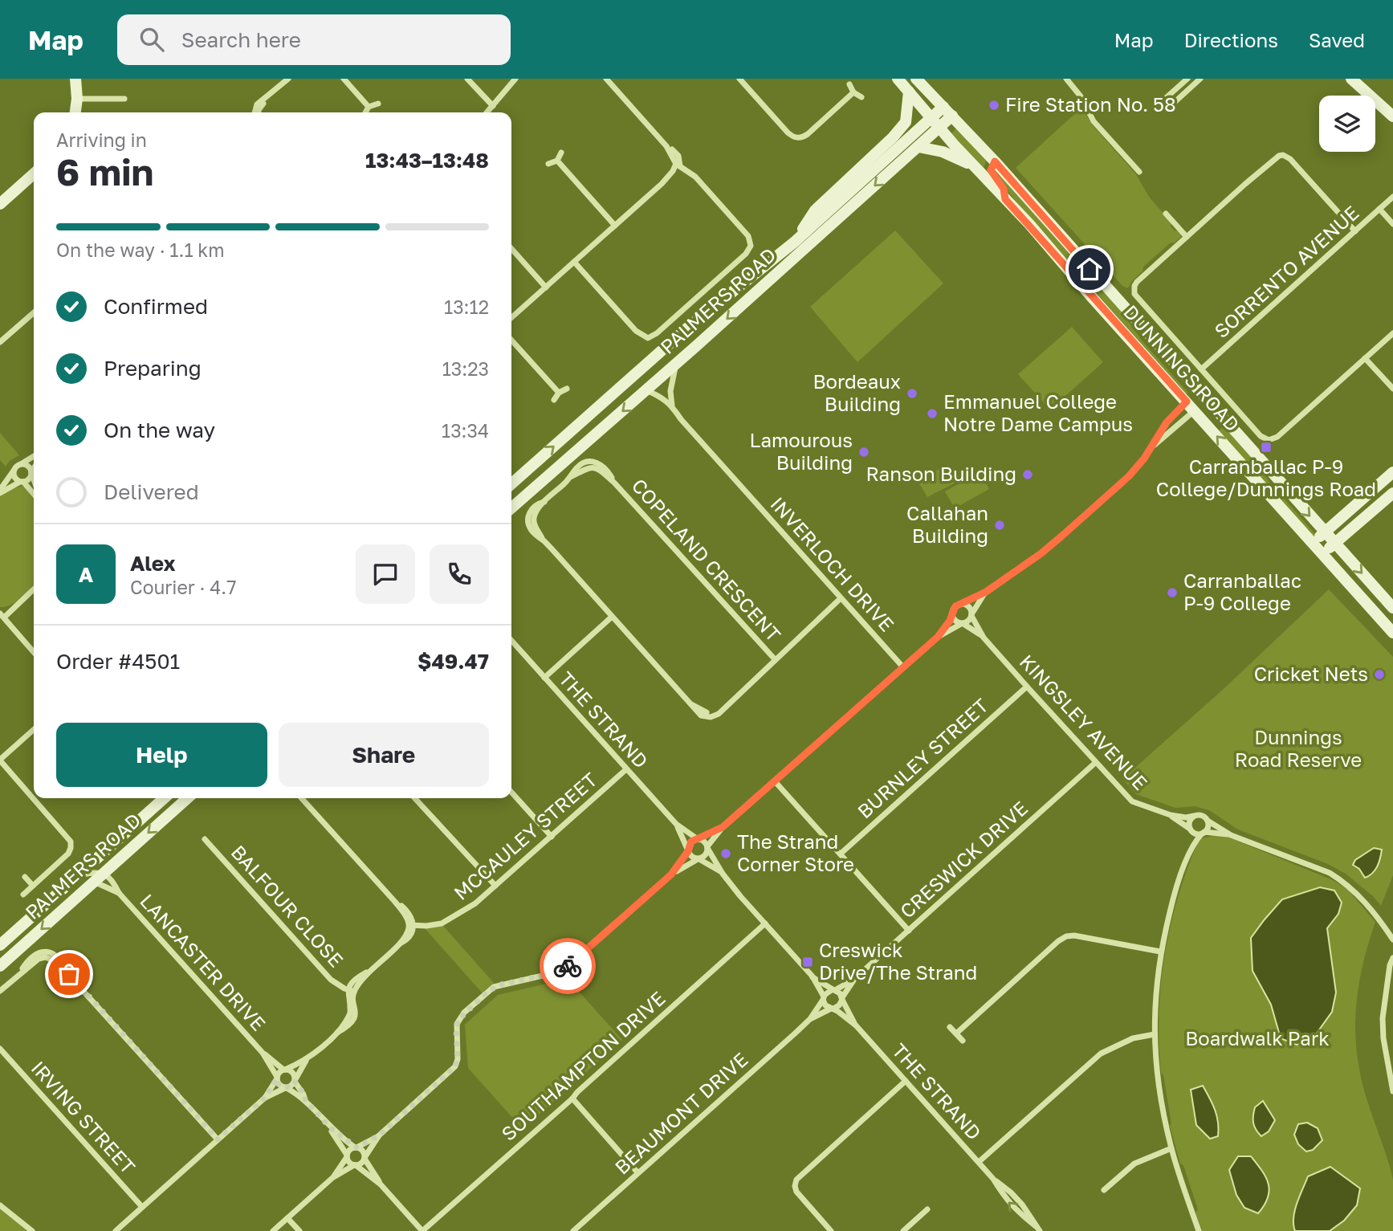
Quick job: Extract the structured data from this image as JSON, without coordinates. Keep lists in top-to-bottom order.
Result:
{
  "streets": {
    "main road": ["PALMERS ROAD", "DUNNINGS ROAD"],
    "street": [
      "SORRENTO AVENUE",
      "COPELAND CRESCENT",
      "INVERLOCH DRIVE",
      "THE STRAND",
      "KINGSLEY AVENUE",
      "BURNLEY STREET",
      "MCCAULEY STREET",
      "CRESWICK DRIVE",
      "BALFOUR CLOSE",
      "LANCASTER DRIVE",
      "SOUTHAMPTON DRIVE",
      "BEAUMONT DRIVE",
      "IRVING STREET"
    ]
  },
  "crossings": [
    ["PALMERS ROAD", "DUNNINGS ROAD"],
    ["PALMERS ROAD", "INVERLOCH DRIVE"],
    ["PALMERS ROAD", "LANCASTER DRIVE"],
    ["THE STRAND", "MCCAULEY STREET"],
    ["THE STRAND", "CRESWICK DRIVE"],
    ["THE STRAND", "BEAUMONT DRIVE"],
    ["KINGSLEY AVENUE", "BURNLEY STREET"],
    ["KINGSLEY AVENUE", "CRESWICK DRIVE"],
    ["CRESWICK DRIVE", "BEAUMONT DRIVE"]
  ],
  "parks": ["Dunnings Road Reserve", "Boardwalk Park"],
  "places": {
    "other": [
      "Fire Station No. 58",
      "Bordeaux Building",
      "Emmanuel College Notre Dame Campus",
      "Lamourous Building",
      "Ranson Building",
      "Callahan Building",
      "Carranballac P-9 College",
      "Cricket Nets",
      "The Strand Corner Store"
    ],
    "transit": ["Carranballac P-9 College/Dunnings Road", "Creswick Drive/The Strand"]
  },
  "page": {
    "header": "Map",
    "search": "Search here",
    "nav": ["Map", "Directions", "Saved"],
    "heading": ["6 min", "Arriving in", "13:43–13:48"],
    "panel": [
      "Alex",
      "Courier · 4.7",
      "Order #4501",
      "$49.47"
    ],
    "bar": "On the way · 1.1 km",
    "list": [
      ["Confirmed", "13:12"],
      ["Preparing", "13:23"],
      ["On the way", "13:34"],
      "Delivered"
    ],
    "round": "A",
    "buttons": ["Help", "Share"]
  }
}
